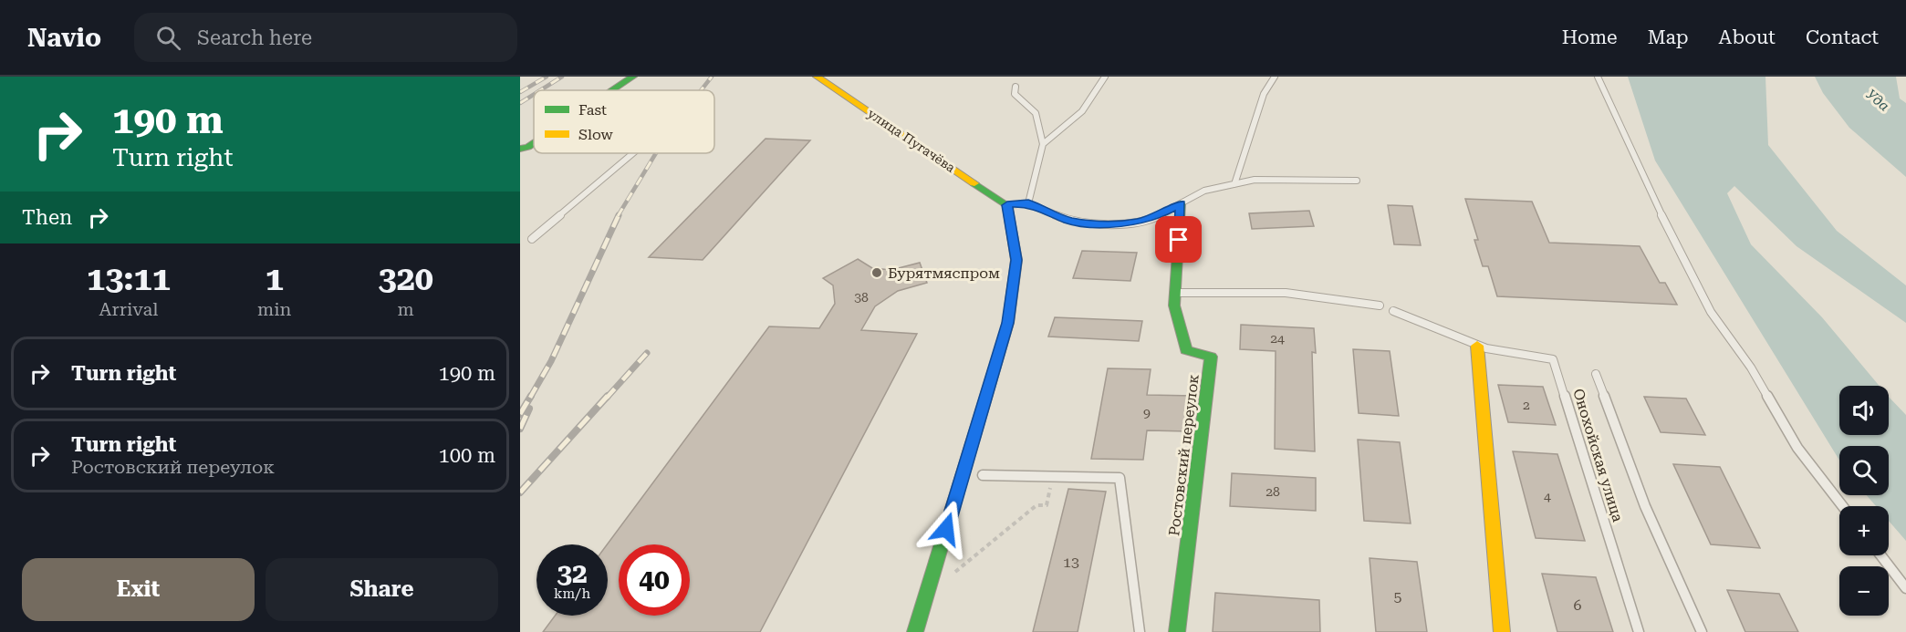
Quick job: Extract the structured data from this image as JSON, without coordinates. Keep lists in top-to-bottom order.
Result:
{
  "streets": {
    "street": ["улица Пугачёва", "Ростовский переулок"],
    "lane": ["Онохойская улица"]
  },
  "water": ["Уда"],
  "places": ["Бурятмяспром"],
  "house_numbers": [
    "38",
    "24",
    "2",
    "9",
    "28",
    "4",
    "13",
    "5",
    "6"
  ],
  "legend": ["Fast", "Slow"],
  "page": {
    "header": "Navio",
    "search": "Search here",
    "nav": [
      "Home",
      "Map",
      "About",
      "Contact"
    ],
    "turn": ["190 m", "Turn right"],
    "then": "Then",
    "eta": [
      "13:11",
      "Arrival",
      "1",
      "min",
      "320",
      "m"
    ],
    "list": [
      {
        "name": "Turn right",
        "value": "190 m"
      },
      {
        "name": "Turn right",
        "note": "Ростовский переулок",
        "value": "100 m"
      }
    ],
    "map_buttons": ["+", "−"],
    "speed": "32 km/h",
    "limit": "40",
    "buttons": ["Exit", "Share"]
  }
}
